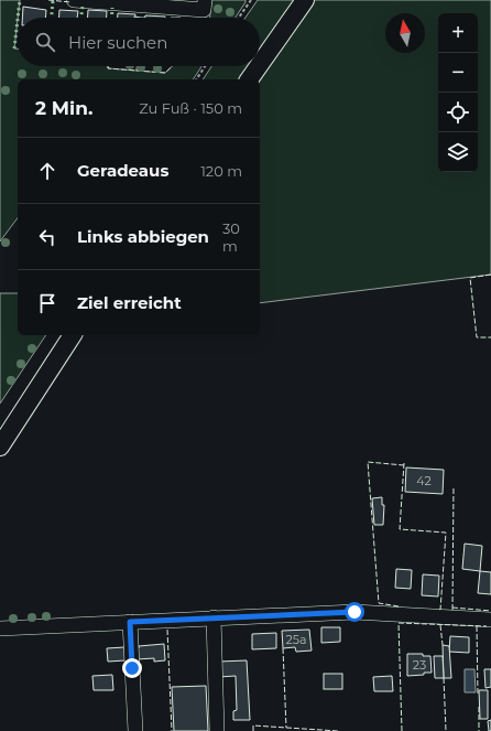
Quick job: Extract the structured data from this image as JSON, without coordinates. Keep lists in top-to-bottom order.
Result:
{
  "house_numbers": ["42", "25a", "23"],
  "north": "top",
  "page": {
    "map_buttons": ["+", "−"],
    "search": "Hier suchen",
    "heading": ["2 Min.", "Zu Fuß · 150 m"],
    "list": [
      ["Geradeaus", "120 m"],
      ["Links abbiegen", "30 m"],
      "Ziel erreicht"
    ]
  }
}
